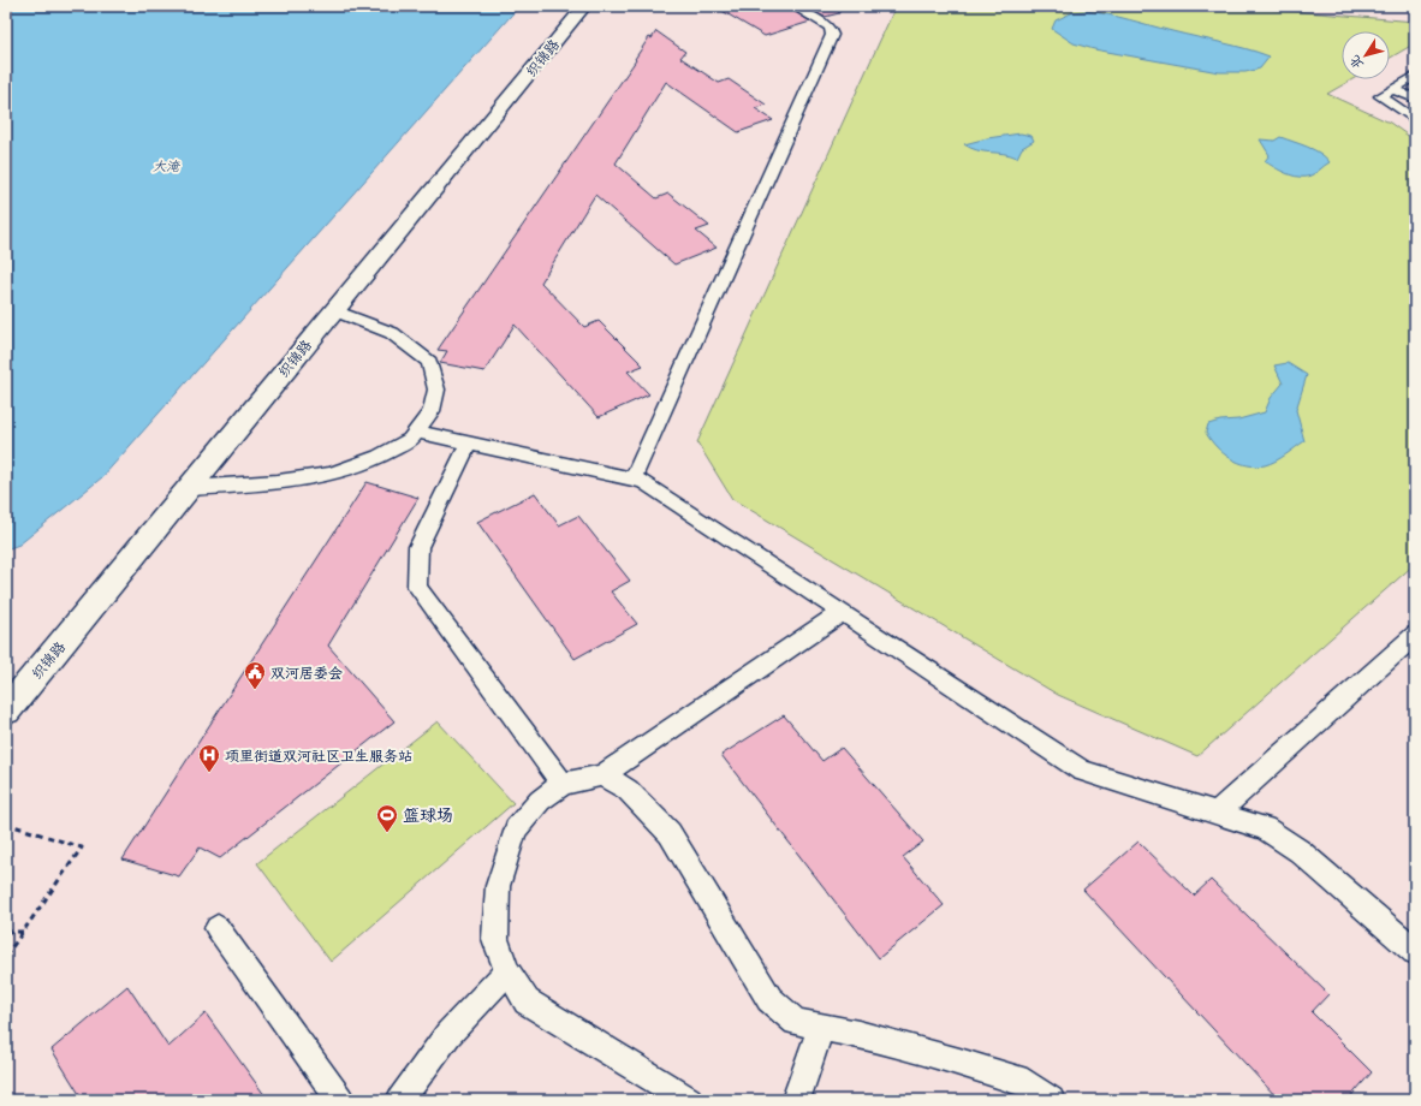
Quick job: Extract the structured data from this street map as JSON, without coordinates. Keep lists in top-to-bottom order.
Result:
{
  "streets": {
    "street": ["织锦路"]
  },
  "water": ["大淹"],
  "places": {
    "public building": ["双河居委会"],
    "hospital": ["项里街道双河社区卫生服务站"],
    "sports": ["篮球场"]
  },
  "north": "bottom left"
}
